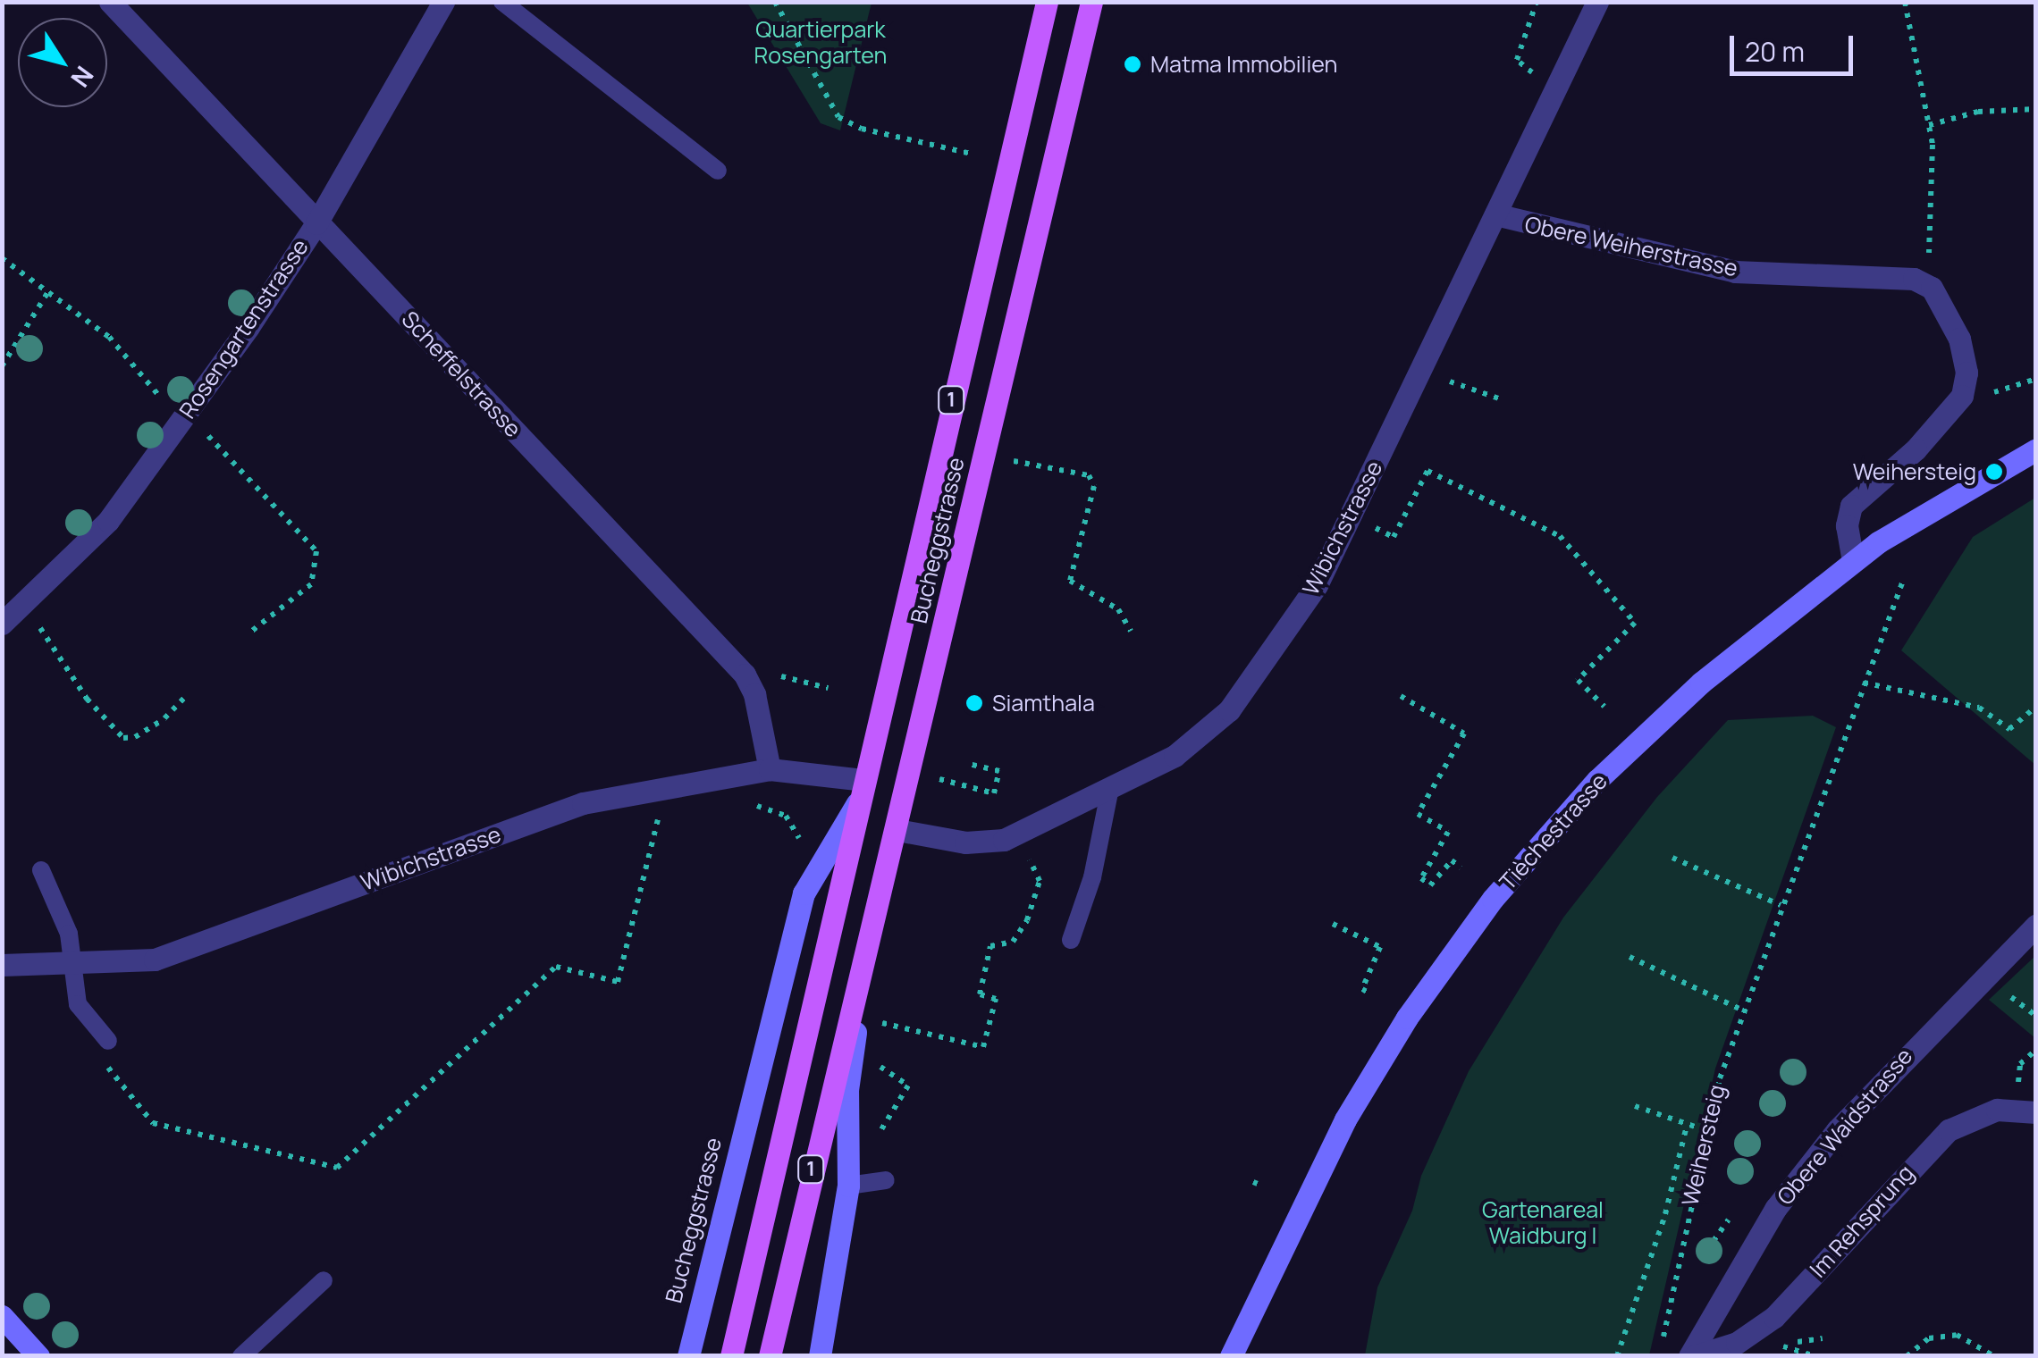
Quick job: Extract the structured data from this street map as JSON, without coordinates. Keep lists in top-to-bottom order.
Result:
{
  "streets": {
    "main road": ["1", "Bucheggstrasse"],
    "street": [
      "Obere Weiherstrasse",
      "Rosengartenstrasse",
      "Scheffelstrasse",
      "Wibichstrasse",
      "Tièchestrasse",
      "Obere Waidstrasse",
      "Im Rehsprung"
    ],
    "path": ["Weihersteig"]
  },
  "crossings": [
    ["Obere Weiherstrasse", "Wibichstrasse"],
    ["Rosengartenstrasse", "Scheffelstrasse"],
    ["Scheffelstrasse", "Wibichstrasse"],
    ["Wibichstrasse", "Bucheggstrasse"],
    ["Obere Waidstrasse", "Weihersteig"],
    ["Obere Waidstrasse", "Im Rehsprung"],
    ["Weihersteig", "Im Rehsprung"]
  ],
  "parks": ["Quartierpark Rosengarten", "Gartenareal Waidburg I"],
  "places": ["Matma Immobilien", "Weihersteig", "Siamthala"],
  "scale_bar": "20 m",
  "north": "bottom right"
}
